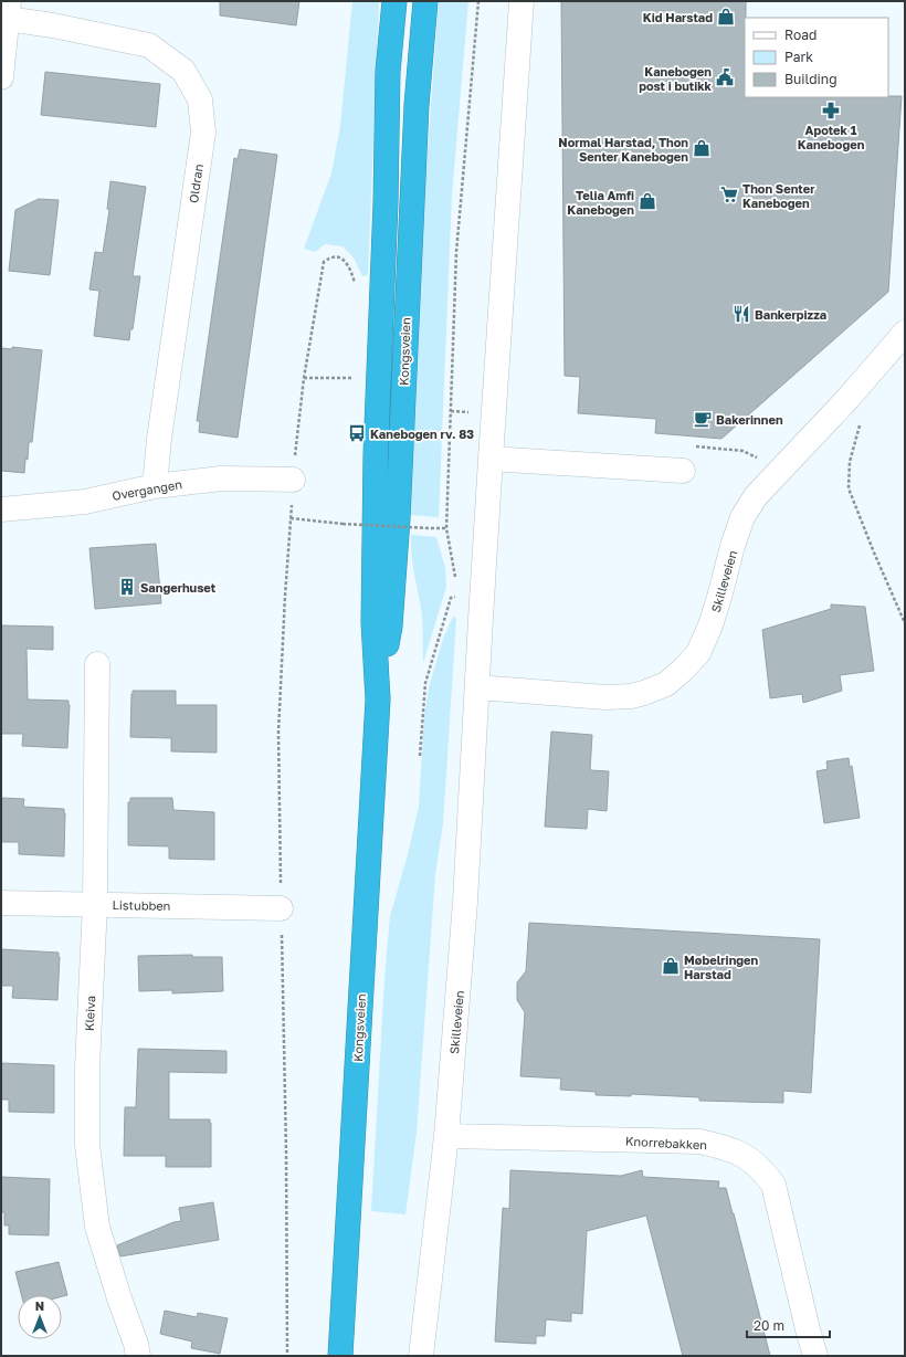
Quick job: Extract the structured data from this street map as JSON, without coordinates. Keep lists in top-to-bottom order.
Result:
{
  "streets": {
    "highway": ["Kongsveien"],
    "street": [
      "Oldran",
      "Overgangen",
      "Skilleveien",
      "Listubben",
      "Kleiva",
      "Knorrebakken"
    ]
  },
  "crossings": [
    ["Oldran", "Overgangen"],
    ["Skilleveien", "Knorrebakken"],
    ["Listubben", "Kleiva"]
  ],
  "places": {
    "shop": [
      "Kid Harstad",
      "Normal Harstad, Thon Senter Kanebogen",
      "Telia Amfi Kanebogen",
      "Møbelringen Harstad"
    ],
    "public building": ["Kanebogen post i butikk"],
    "pharmacy": ["Apotek 1 Kanebogen"],
    "supermarket": ["Thon Senter Kanebogen"],
    "restaurant": ["Bankerpizza"],
    "cafe": ["Bakerinnen"],
    "bus stop": ["Kanebogen rv. 83"],
    "building": ["Sangerhuset"]
  },
  "legend": ["Road", "Park", "Building"],
  "scale_bar": "20 m",
  "north": "top"
}
